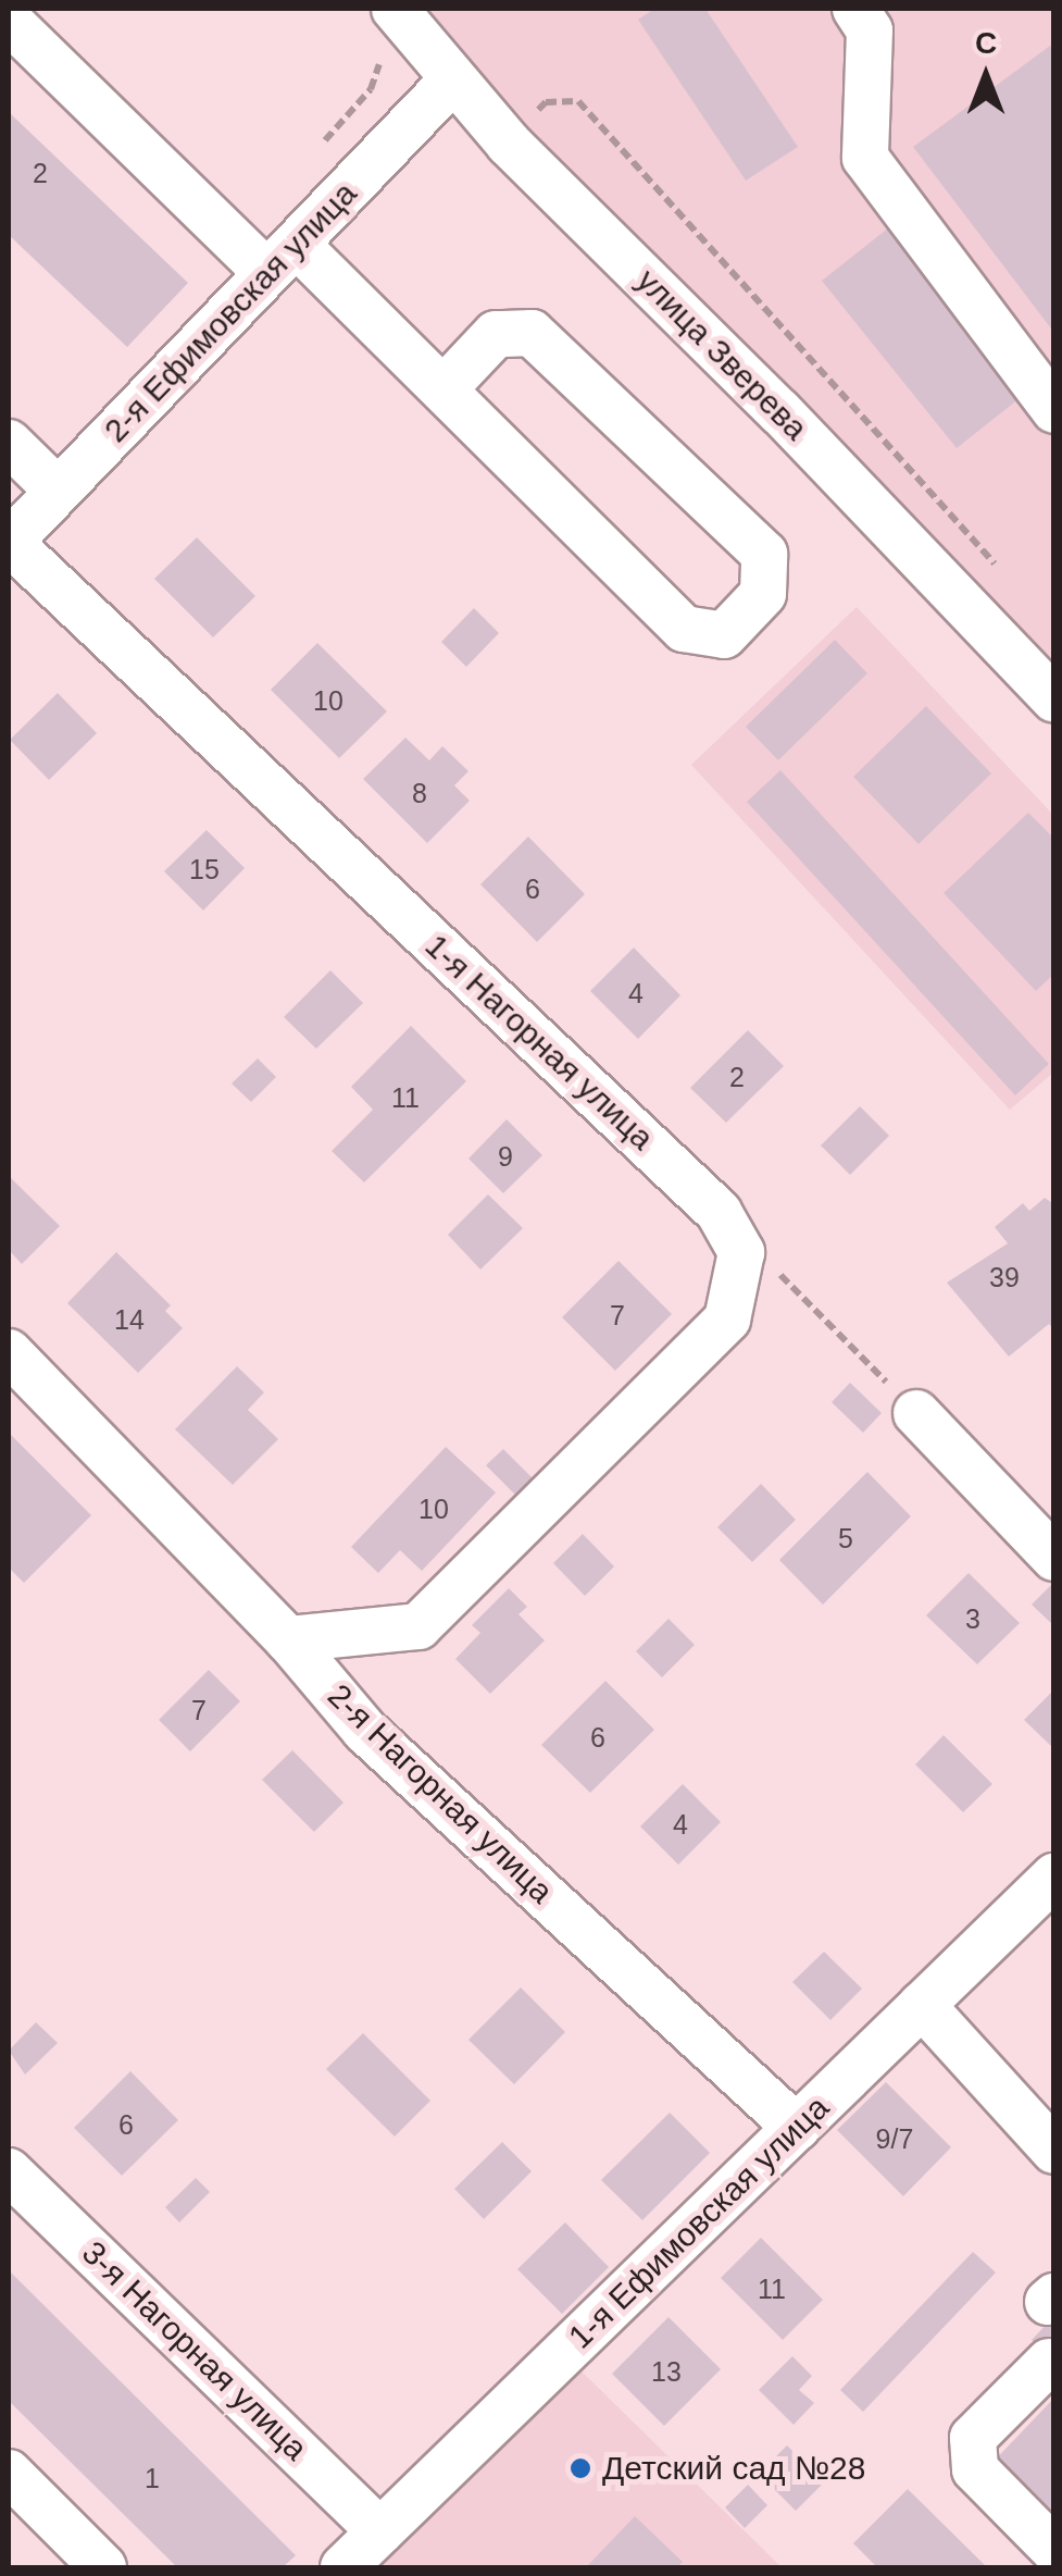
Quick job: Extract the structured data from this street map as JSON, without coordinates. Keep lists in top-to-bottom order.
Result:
{
  "streets": {
    "street": [
      "2-я Ефимовская улица",
      "улица Зверева",
      "1-я Нагорная улица",
      "2-я Нагорная улица",
      "1-я Ефимовская улица",
      "3-я Нагорная улица"
    ]
  },
  "crossings": [
    ["2-я Ефимовская улица", "улица Зверева"],
    ["2-я Ефимовская улица", "1-я Нагорная улица"],
    ["1-я Нагорная улица", "2-я Нагорная улица"],
    ["2-я Нагорная улица", "1-я Ефимовская улица"],
    ["1-я Ефимовская улица", "3-я Нагорная улица"]
  ],
  "places": ["Детский сад №28"],
  "house_numbers": [
    "2",
    "10",
    "8",
    "15",
    "6",
    "4",
    "2",
    "11",
    "9",
    "39",
    "7",
    "14",
    "10",
    "5",
    "3",
    "7",
    "6",
    "4",
    "6",
    "9/7",
    "11",
    "13",
    "1"
  ],
  "north": "top"
}
